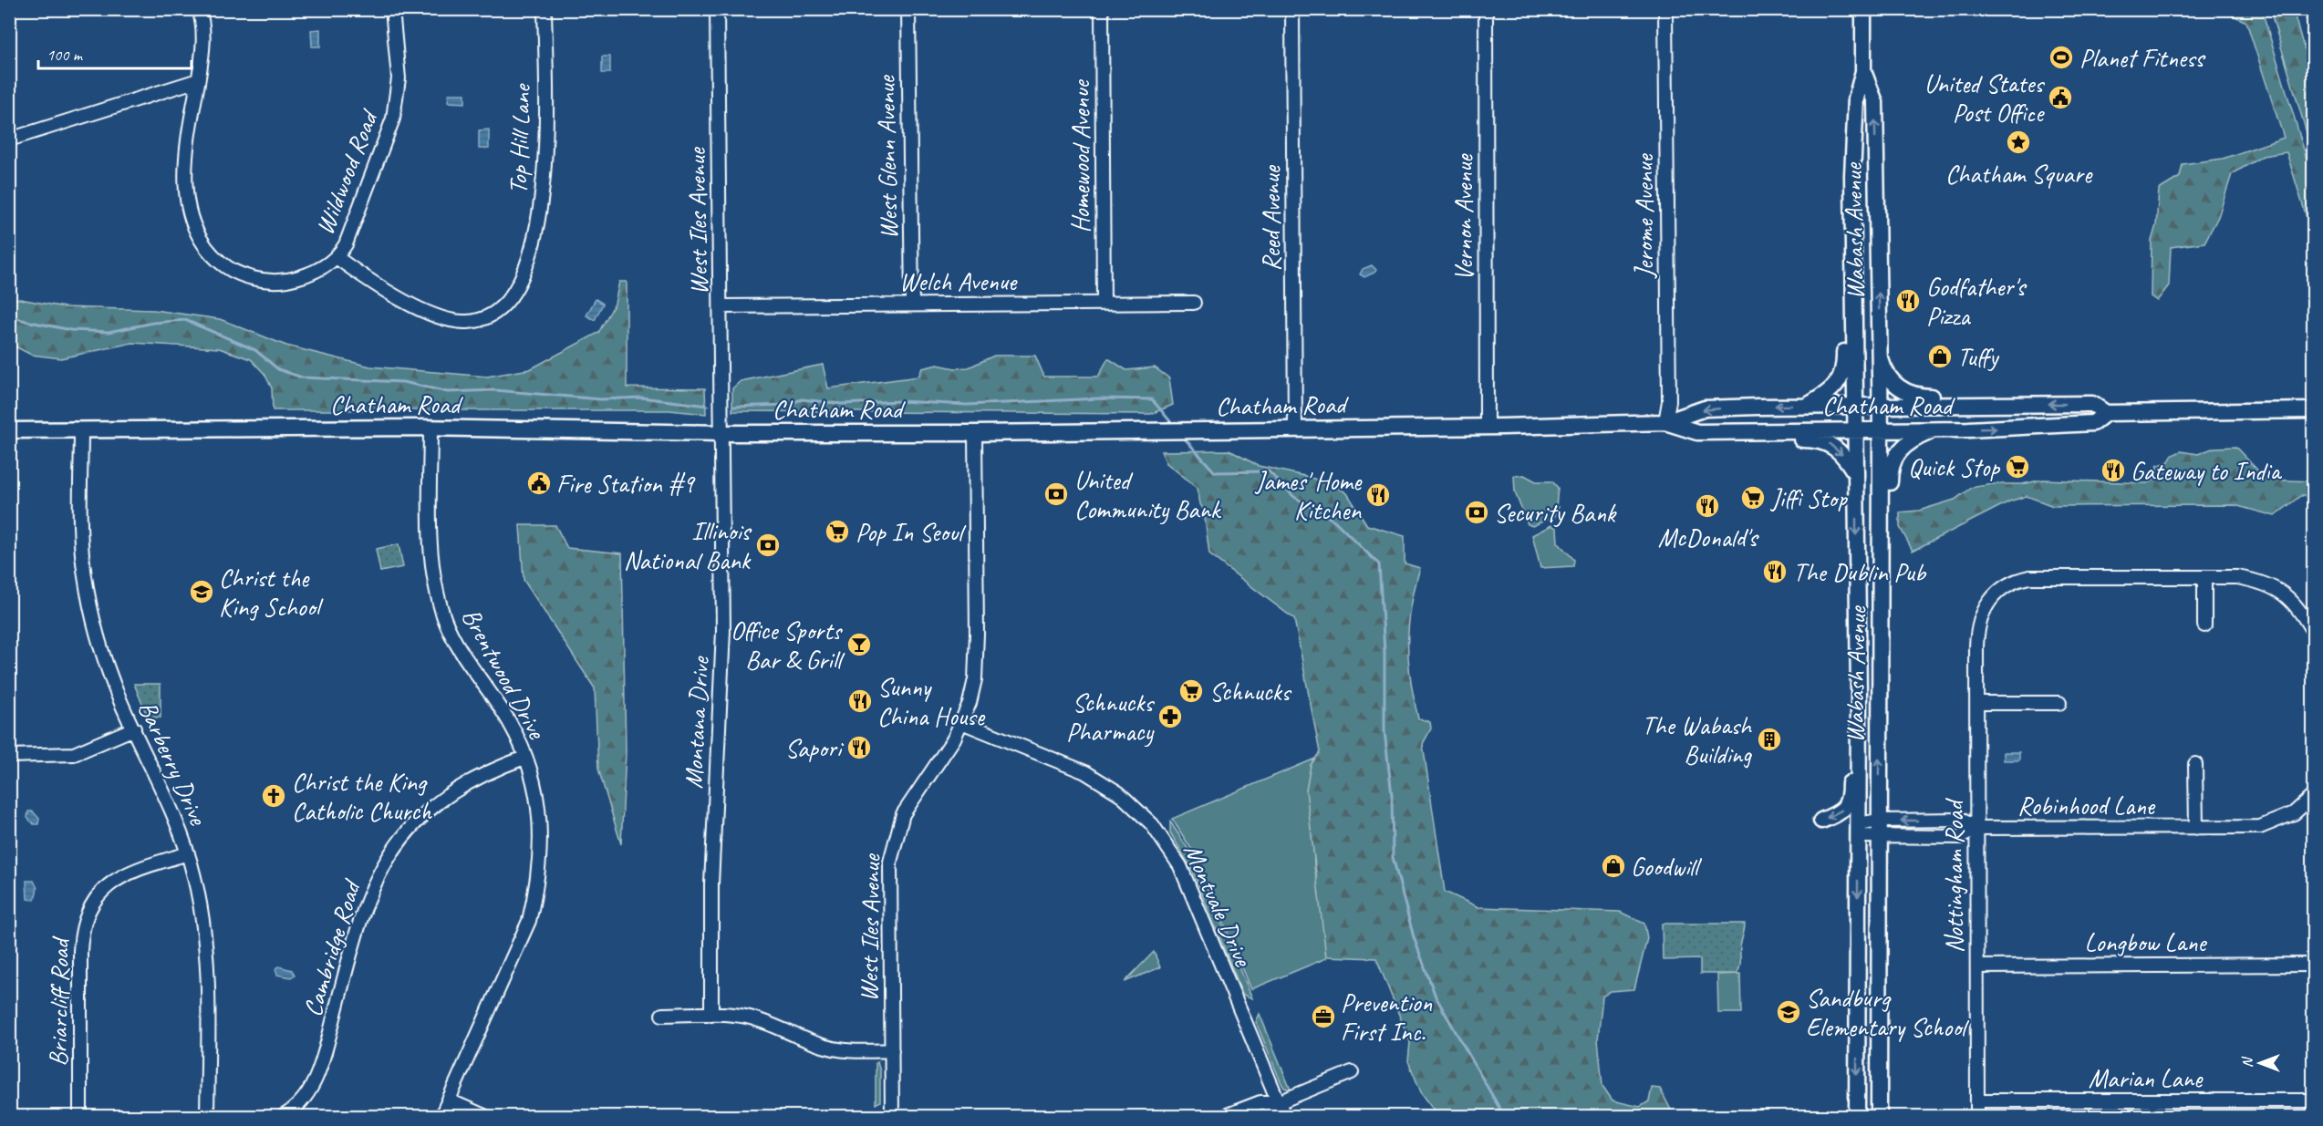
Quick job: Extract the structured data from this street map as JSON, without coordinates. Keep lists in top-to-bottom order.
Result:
{
  "streets": {
    "main road": ["Wabash Avenue", "Chatham Road"],
    "street": [
      "Top Hill Lane",
      "Homewood Avenue",
      "West Glenn Avenue",
      "Wildwood Road",
      "Jerome Avenue",
      "Vernon Avenue",
      "Reed Avenue",
      "West Iles Avenue",
      "Welch Avenue",
      "Brentwood Drive",
      "Montana Drive",
      "Barberry Drive",
      "Robinhood Lane",
      "Nottingham Road",
      "Montvale Drive",
      "Longbow Lane",
      "Cambridge Road",
      "Briarcliff Road",
      "Marian Lane"
    ]
  },
  "crossings": [
    ["Top Hill Lane", "Wildwood Road"],
    ["Homewood Avenue", "Welch Avenue"],
    ["West Glenn Avenue", "Welch Avenue"],
    ["Jerome Avenue", "Chatham Road"],
    ["Vernon Avenue", "Chatham Road"],
    ["Reed Avenue", "Chatham Road"],
    ["West Iles Avenue", "Welch Avenue"],
    ["West Iles Avenue", "Chatham Road"],
    ["West Iles Avenue", "Montana Drive"],
    ["West Iles Avenue", "Montvale Drive"],
    ["Wabash Avenue", "Chatham Road"],
    ["Wabash Avenue", "Robinhood Lane"],
    ["Chatham Road", "Brentwood Drive"],
    ["Chatham Road", "Montana Drive"],
    ["Chatham Road", "Barberry Drive"],
    ["Brentwood Drive", "Cambridge Road"],
    ["Barberry Drive", "Briarcliff Road"],
    ["Robinhood Lane", "Nottingham Road"],
    ["Nottingham Road", "Longbow Lane"],
    ["Nottingham Road", "Marian Lane"]
  ],
  "places": {
    "sports": ["Planet Fitness"],
    "public building": ["United States Post Office", "Fire Station #9"],
    "place": ["Chatham Square"],
    "restaurant": [
      "Godfather's Pizza",
      "Gateway to India",
      "James' Home Kitchen",
      "McDonald's",
      "The Dublin Pub",
      "Sunny China House",
      "Sapori"
    ],
    "shop": ["Tuffy", "Goodwill"],
    "supermarket": [
      "Quick Stop",
      "Jiffi Stop",
      "Pop In Seoul",
      "Schnucks"
    ],
    "bank": ["United Community Bank", "Security Bank", "Illinois National Bank"],
    "school or university": ["Christ the King School", "Sandburg Elementary School"],
    "bar": ["Office Sports Bar & Grill"],
    "pharmacy": ["Schnucks Pharmacy"],
    "building": ["The Wabash Building"],
    "church": ["Christ the King Catholic Church"],
    "office": ["Prevention First Inc."]
  },
  "scale_bar": "100 m",
  "north": "left"
}
